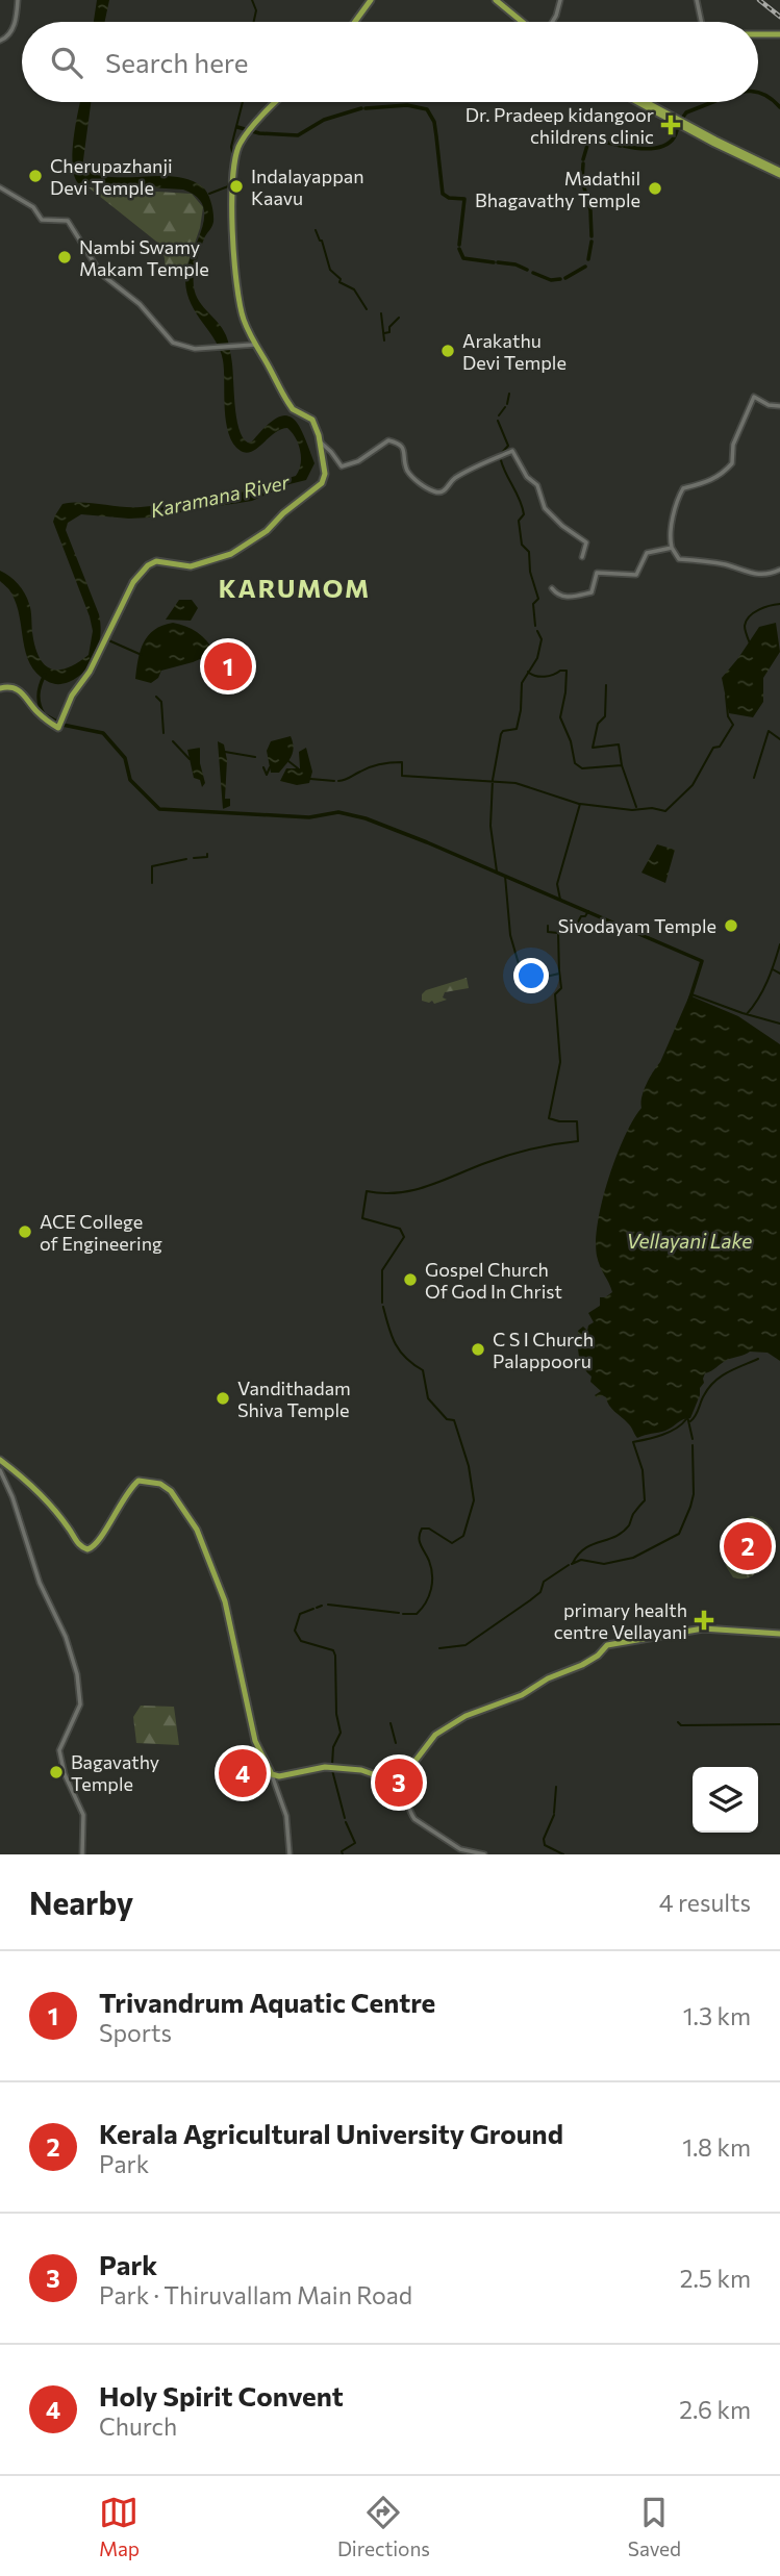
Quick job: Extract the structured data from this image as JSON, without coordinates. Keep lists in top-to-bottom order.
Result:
{
  "districts": ["KARUMOM"],
  "water": ["Karamana River", "Vellayani Lake"],
  "places": {
    "health": ["Dr. Pradeep kidangoor childrens clinic", "primary health centre Vellayani"],
    "other": [
      "Cherupazhanji Devi Temple",
      "Indalayappan Kaavu",
      "Madathil Bhagavathy Temple",
      "Nambi Swamy Makam Temple",
      "Arakathu Devi Temple",
      "Sivodayam Temple",
      "ACE College of Engineering",
      "Gospel Church Of God In Christ",
      "C S I Church Palappooru",
      "Vandithadam Shiva Temple",
      "Bagavathy Temple"
    ]
  },
  "page": {
    "search": "Search here",
    "pins": [
      "1",
      "2",
      "4",
      "3"
    ],
    "heading": ["Nearby", "4 results"],
    "list": [
      {
        "mark": "1",
        "name": "Trivandrum Aquatic Centre",
        "note": "Sports",
        "value": "1.3 km"
      },
      {
        "mark": "2",
        "name": "Kerala Agricultural University Ground",
        "note": "Park",
        "value": "1.8 km"
      },
      {
        "mark": "3",
        "name": "Park",
        "note": "Park · Thiruvallam Main Road",
        "value": "2.5 km"
      },
      {
        "mark": "4",
        "name": "Holy Spirit Convent",
        "note": "Church",
        "value": "2.6 km"
      }
    ],
    "nav": ["Map", "Directions", "Saved"]
  }
}
